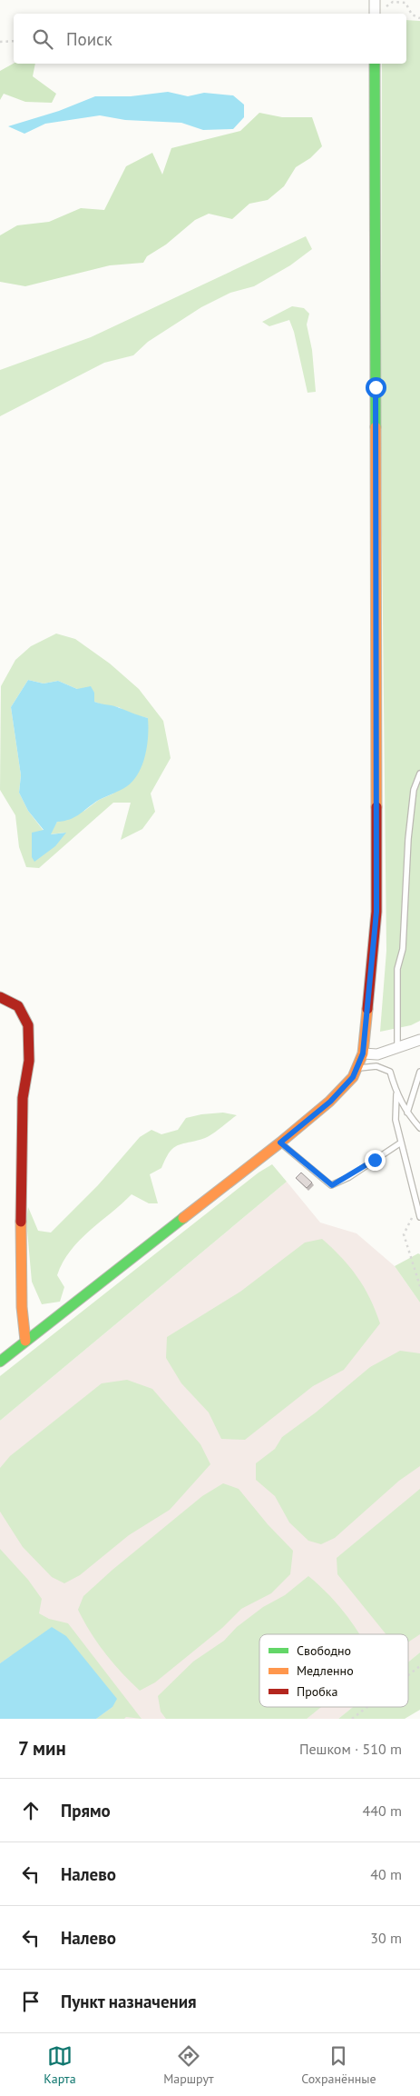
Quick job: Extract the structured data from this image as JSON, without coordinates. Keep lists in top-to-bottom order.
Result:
{
  "legend": ["Свободно", "Медленно", "Пробка"],
  "page": {
    "search": "Поиск",
    "heading": ["7 мин", "Пешком · 510 m"],
    "list": [
      ["Прямо", "440 m"],
      ["Налево", "40 m"],
      ["Налево", "30 m"],
      "Пункт назначения"
    ],
    "nav": ["Карта", "Маршрут", "Сохранённые"]
  }
}
